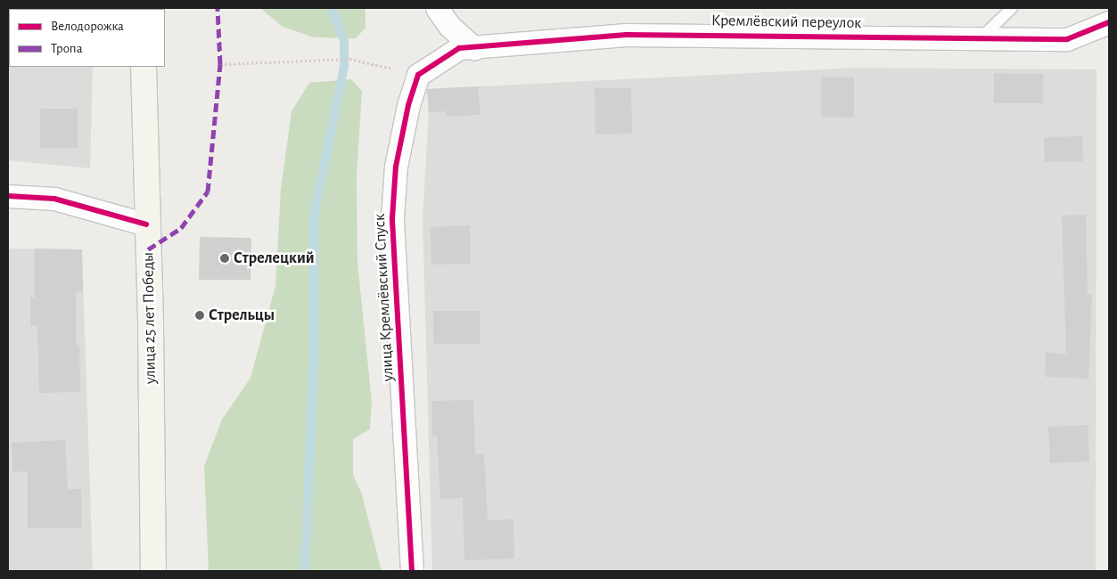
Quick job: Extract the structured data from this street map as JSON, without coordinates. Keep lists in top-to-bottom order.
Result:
{
  "streets": {
    "main road": ["улица 25 лет Победы"],
    "street": ["Кремлёвский переулок", "улица Кремлёвский Спуск"]
  },
  "places": ["Стрелецкий", "Стрельцы"],
  "legend": ["Велодорожка", "Тропа"]
}
